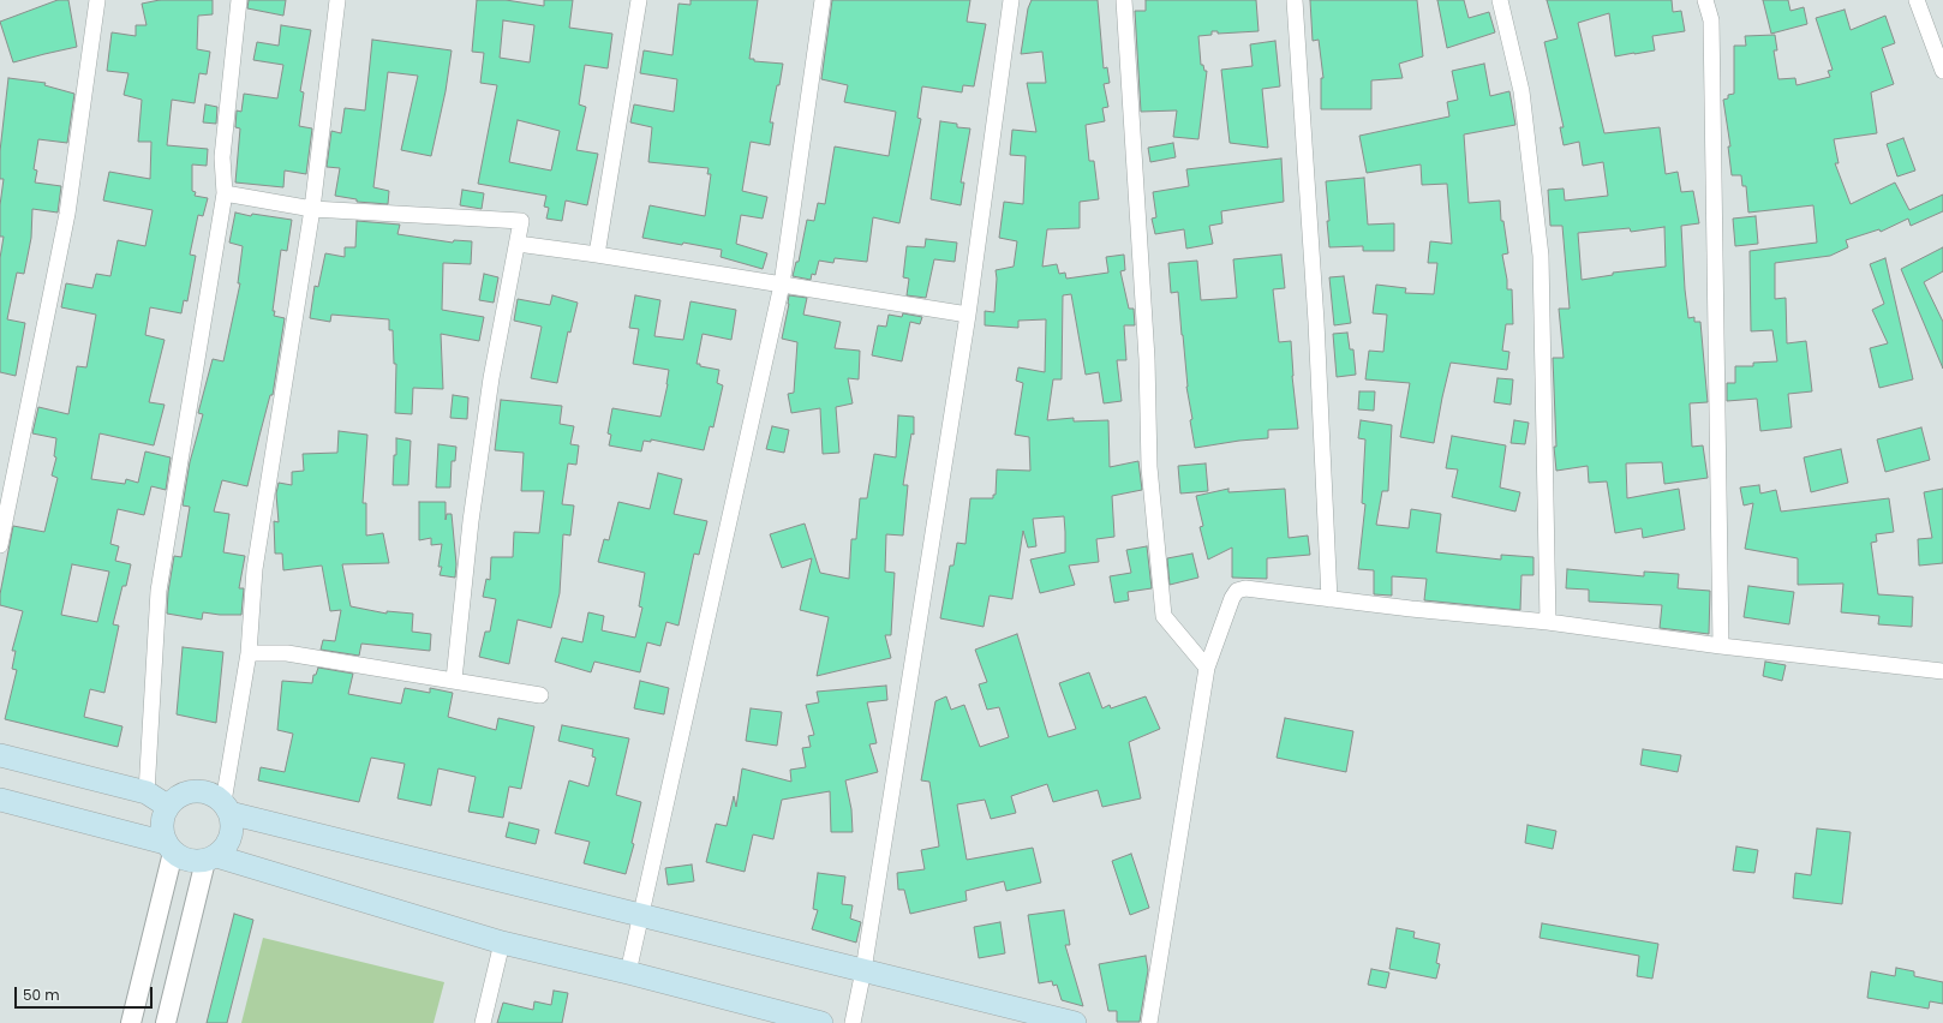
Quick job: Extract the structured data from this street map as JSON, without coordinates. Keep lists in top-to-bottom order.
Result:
{
  "scale_bar": "50 m"
}
